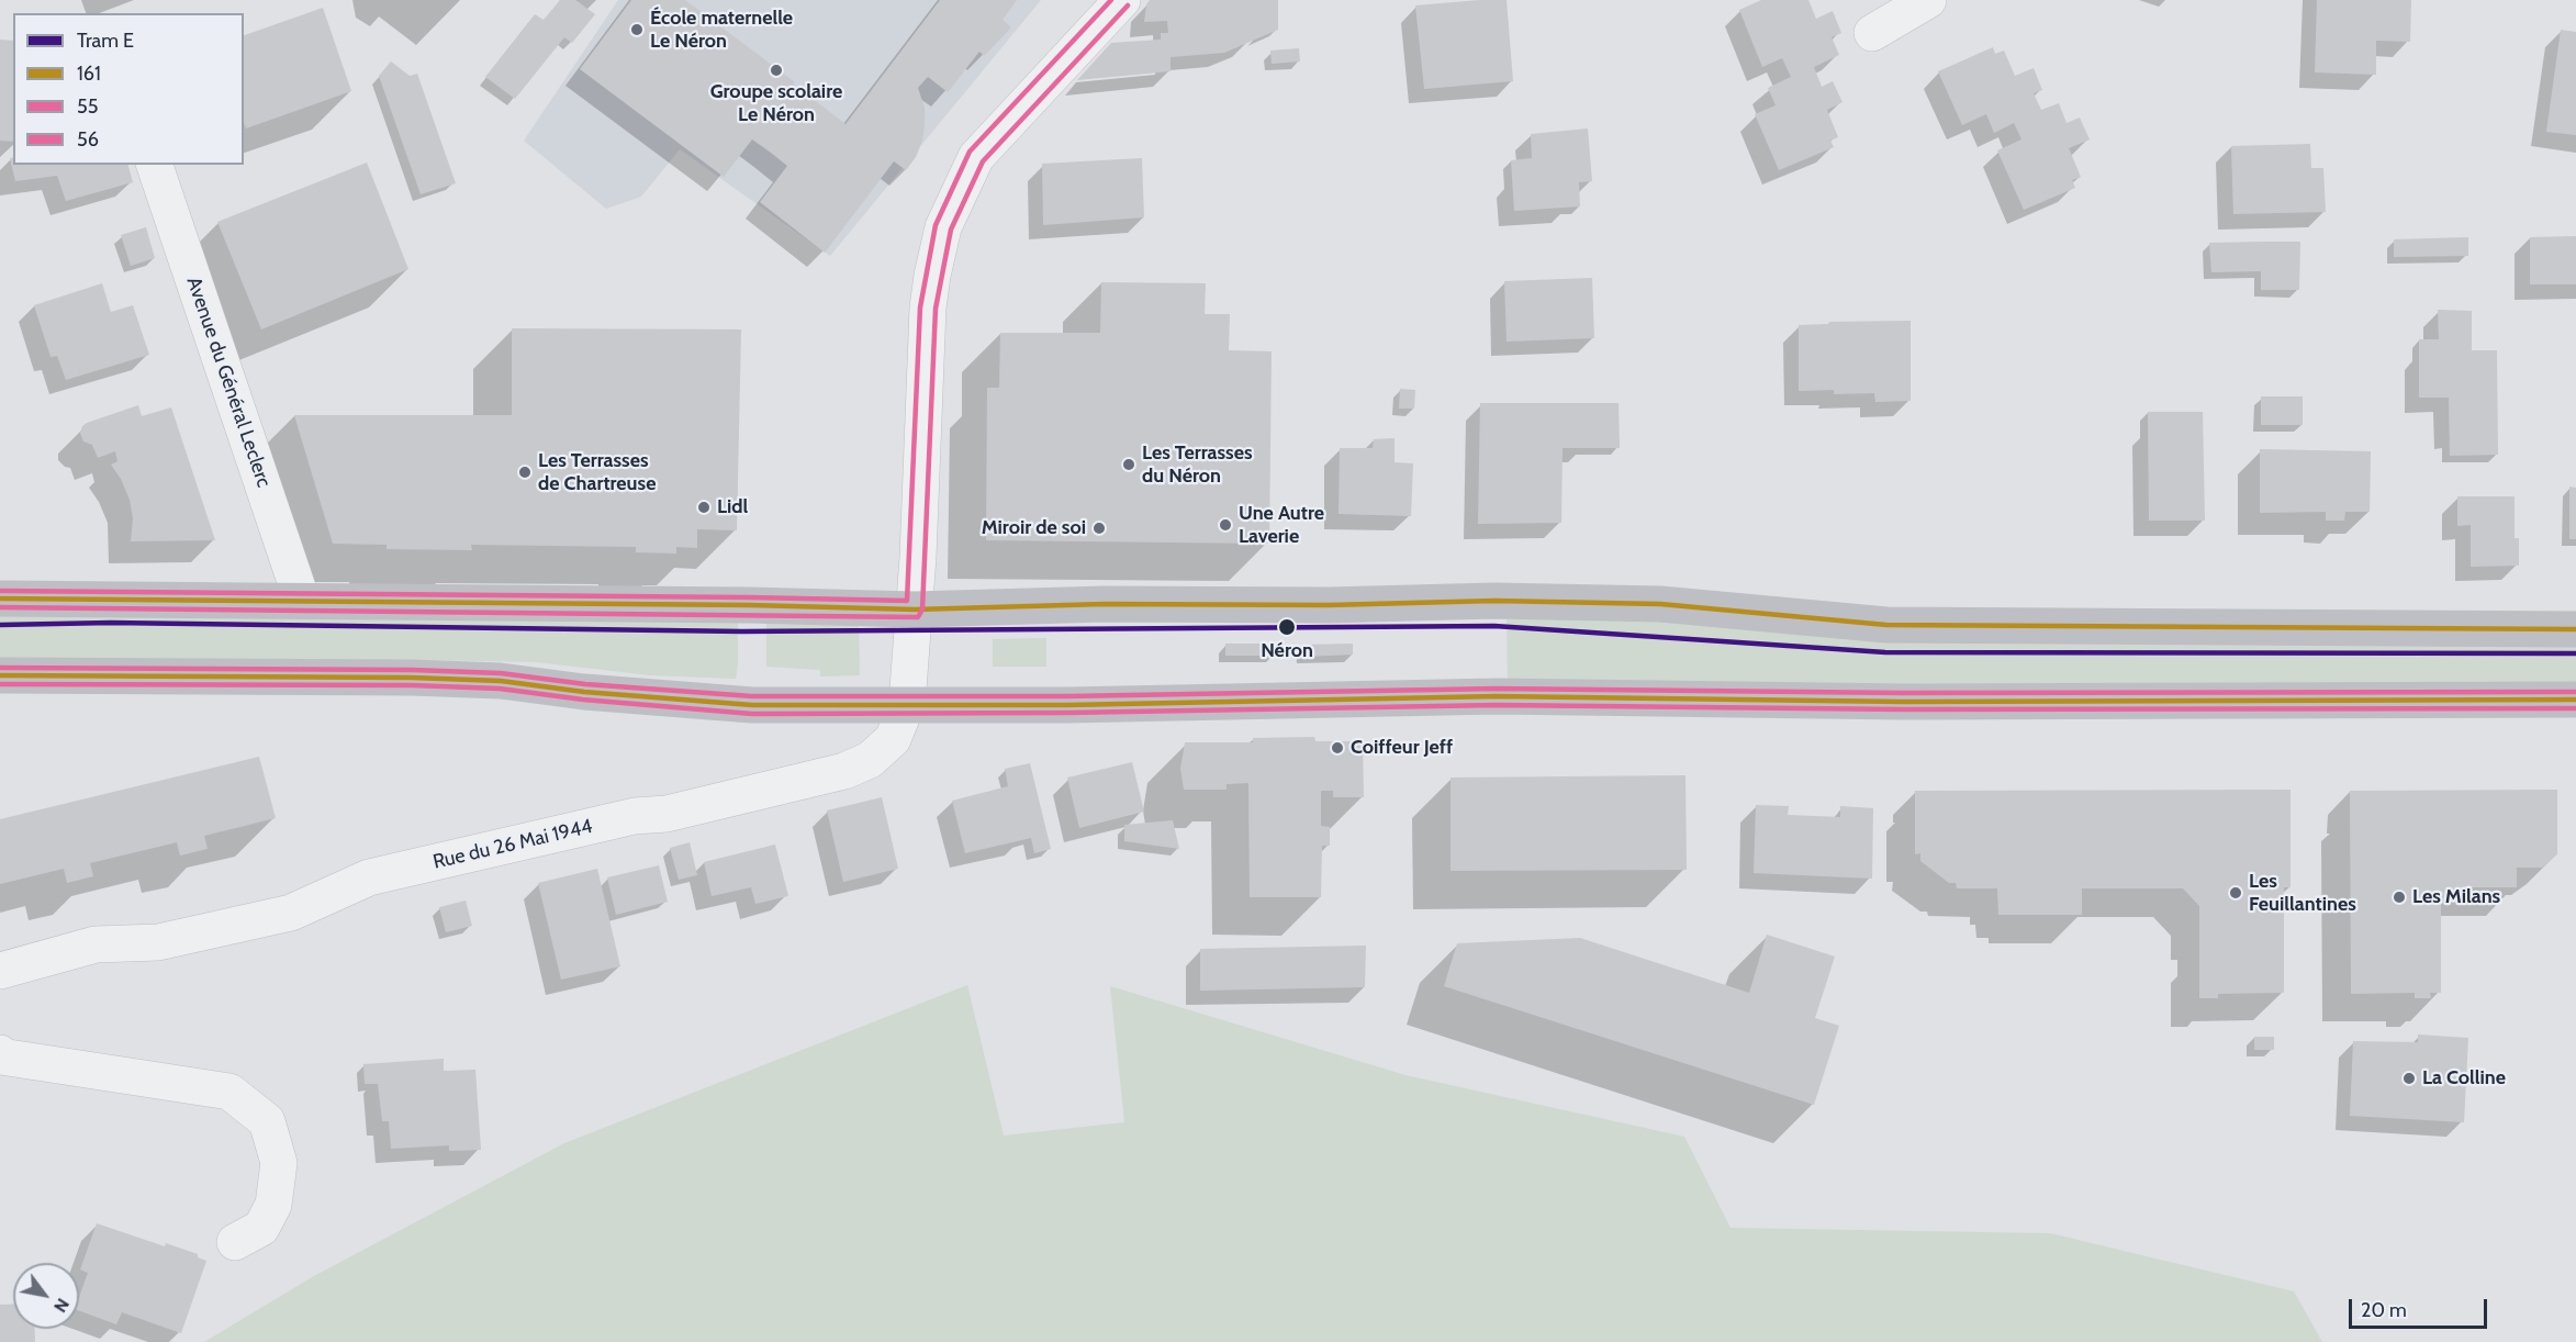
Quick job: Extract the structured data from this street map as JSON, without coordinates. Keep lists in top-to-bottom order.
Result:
{
  "streets": {
    "street": ["Avenue du Général Leclerc", "Rue du 26 Mai 1944"]
  },
  "places": [
    "École maternelle Le Néron",
    "Groupe scolaire Le Néron",
    "Les Terrasses du Néron",
    "Les Terrasses de Chartreuse",
    "Lidl",
    "Une Autre Laverie",
    "Miroir de soi",
    "Néron",
    "Coiffeur Jeff",
    "Les Feuillantines",
    "Les Milans",
    "La Colline"
  ],
  "lines": [
    "transit line 56",
    "transit line 55",
    "transit line 161",
    "tram line E"
  ],
  "legend": [
    "Tram E",
    "161",
    "55",
    "56"
  ],
  "scale_bar": "20 m",
  "north": "bottom right"
}
